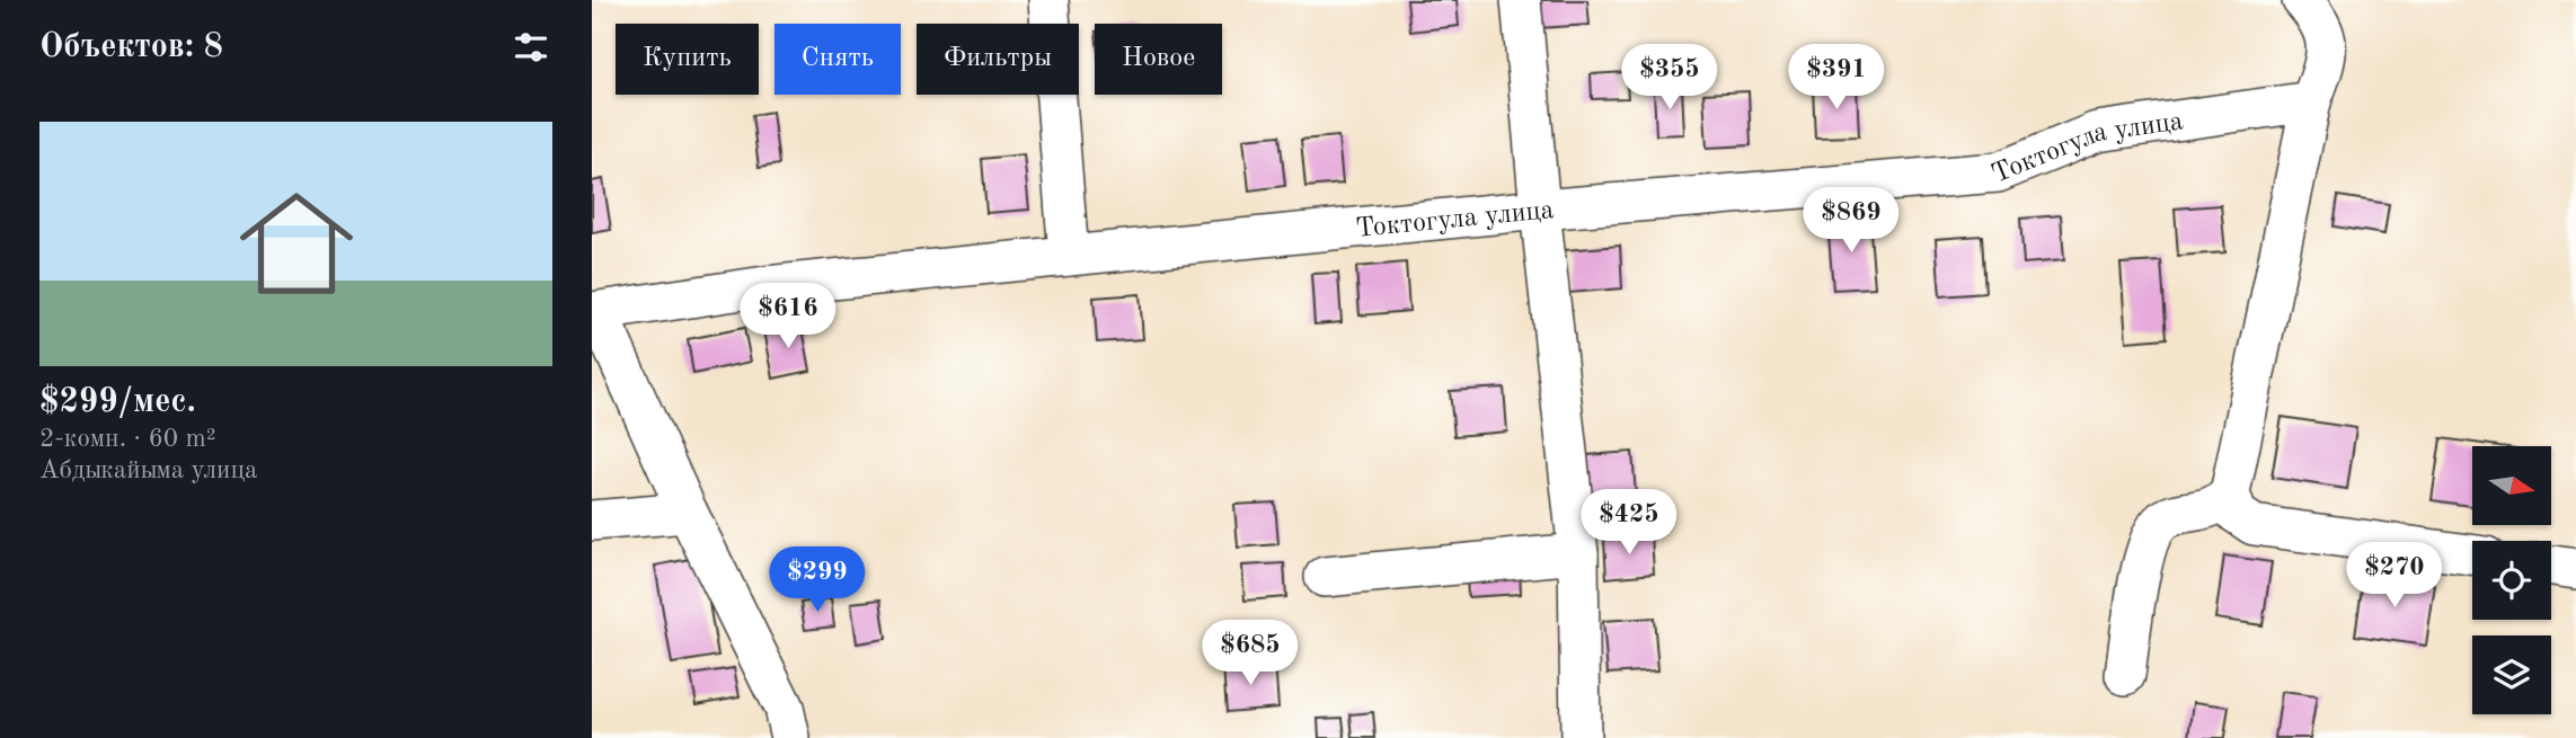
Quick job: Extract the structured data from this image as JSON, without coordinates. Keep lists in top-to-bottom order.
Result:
{
  "streets": {
    "street": ["Токтогула улица"]
  },
  "north": "right",
  "page": {
    "heading": "Объектов: 8",
    "chip": [
      "Купить",
      "Снять",
      "Фильтры",
      "Новое"
    ],
    "price": [
      "$355",
      "$391",
      "$869",
      "$616",
      "$425",
      "$270",
      "$299",
      "$685"
    ],
    "list": [
      {
        "name": "$299/мес.",
        "note": "2-комн. · 60 m² · Абдыкайыма улица"
      }
    ]
  }
}
